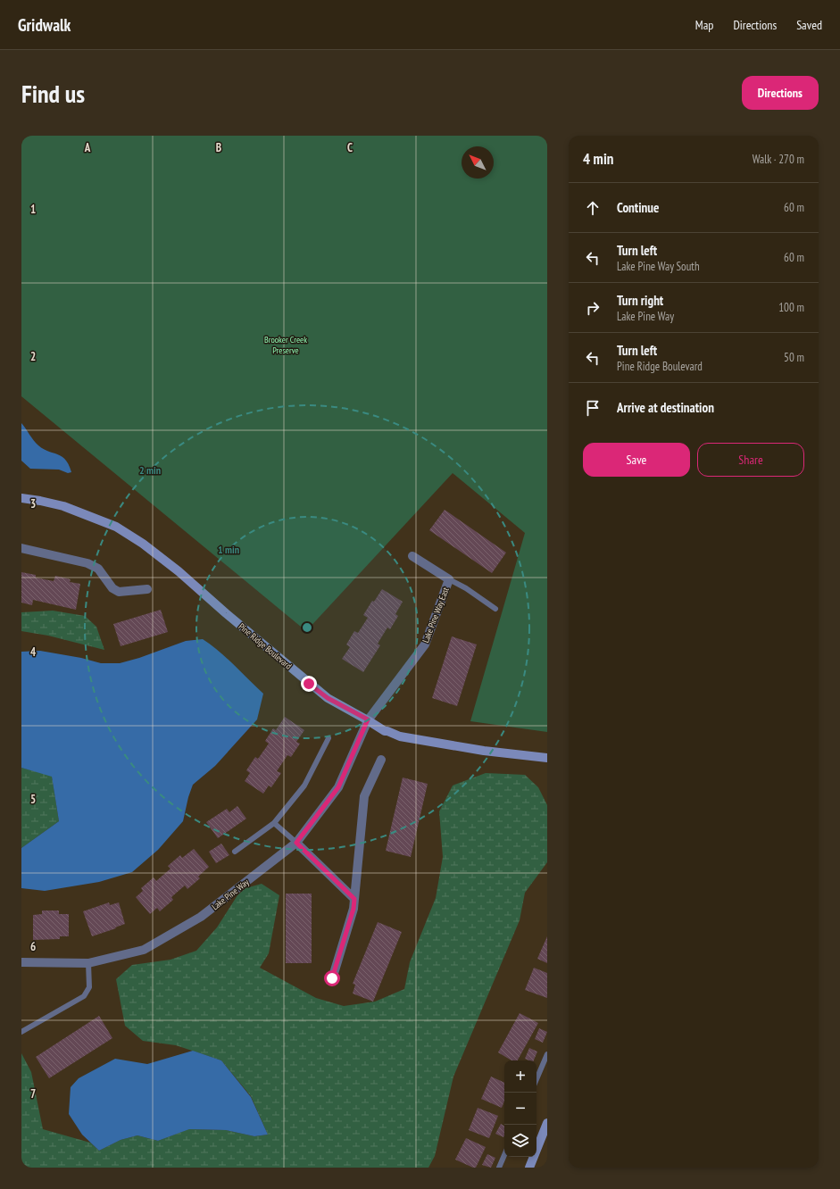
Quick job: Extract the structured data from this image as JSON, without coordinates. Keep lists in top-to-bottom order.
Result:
{
  "streets": {
    "street": ["Lake Pine Way East", "Pine Ridge Boulevard", "Lake Pine Way"]
  },
  "crossings": [
    ["Lake Pine Way East", "Pine Ridge Boulevard"],
    ["Lake Pine Way East", "Lake Pine Way"],
    ["Pine Ridge Boulevard", "Lake Pine Way"]
  ],
  "parks": ["Brooker Creek Preserve"],
  "north": "top left",
  "page": {
    "header": "Gridwalk",
    "nav": ["Map", "Directions", "Saved"],
    "buttons": [
      "Directions",
      ["Save", "Share"]
    ],
    "title": "Find us",
    "heading": ["4 min", "Walk · 270 m"],
    "list": [
      ["Continue", "60 m"],
      ["Turn left", "Lake Pine Way South", "60 m"],
      ["Turn right", "Lake Pine Way", "100 m"],
      ["Turn left", "Pine Ridge Boulevard", "50 m"],
      "Arrive at destination"
    ],
    "map_buttons": ["+", "−"]
  },
  "grid": {
    "columns": ["A", "B", "C"],
    "rows": [
      "1",
      "2",
      "3",
      "4",
      "5",
      "6",
      "7"
    ]
  },
  "rings": ["2 min", "1 min"]
}
